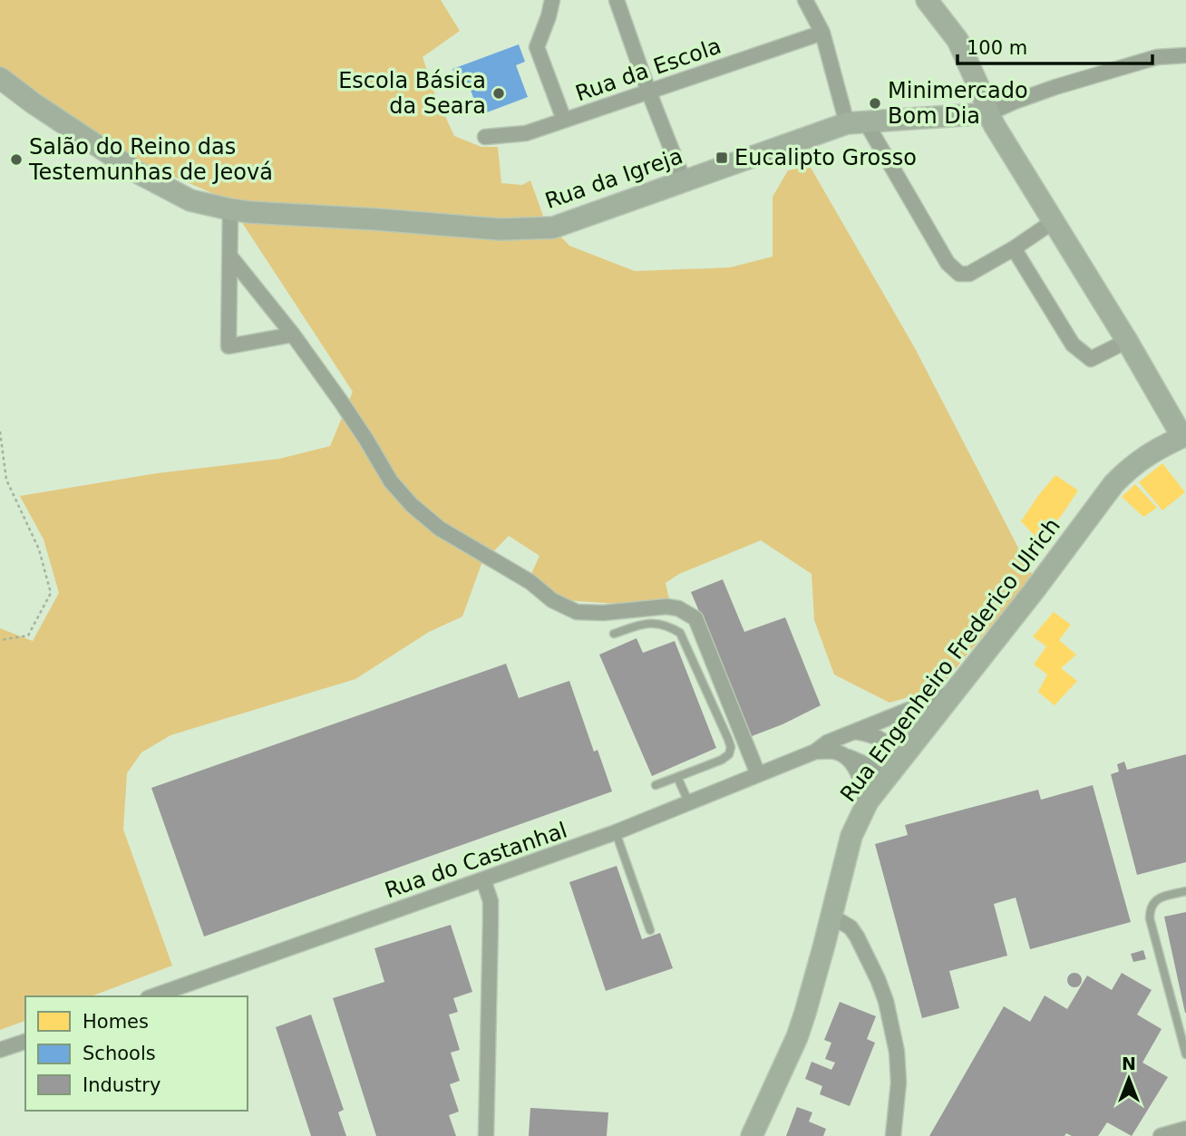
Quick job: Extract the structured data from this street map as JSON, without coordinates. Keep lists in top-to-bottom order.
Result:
{
  "streets": {
    "street": [
      "Rua da Escola",
      "Rua da Igreja",
      "Rua Engenheiro Frederico Ulrich",
      "Rua do Castanhal"
    ]
  },
  "crossings": [
    ["Rua Engenheiro Frederico Ulrich", "Rua do Castanhal"]
  ],
  "places": {
    "other": ["Escola Básica da Seara", "Minimercado Bom Dia", "Salão do Reino das Testemunhas de Jeová"],
    "transit": ["Eucalipto Grosso"]
  },
  "legend": ["Homes", "Schools", "Industry"],
  "scale_bar": "100 m",
  "north": "top"
}
